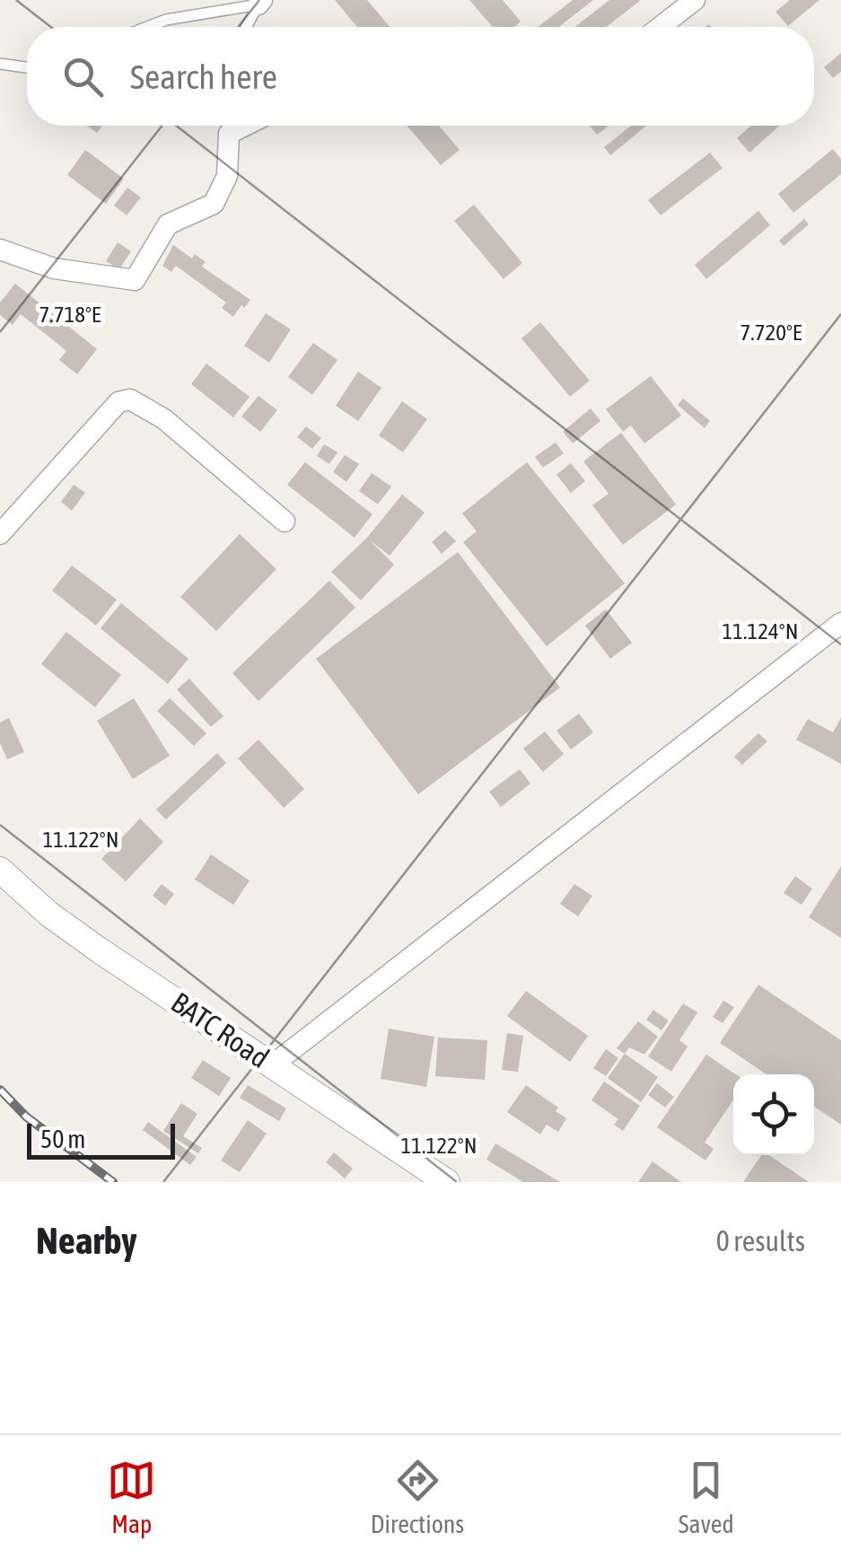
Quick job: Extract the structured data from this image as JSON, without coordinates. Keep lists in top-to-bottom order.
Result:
{
  "streets": {
    "street": ["BATC Road"]
  },
  "scale_bar": "50 m",
  "page": {
    "search": "Search here",
    "scale": "50 m",
    "heading": ["Nearby", "0 results"],
    "nav": ["Map", "Directions", "Saved"]
  },
  "coordinates": [
    "7.718°E",
    "7.720°E",
    "11.124°N",
    "11.122°N"
  ]
}
